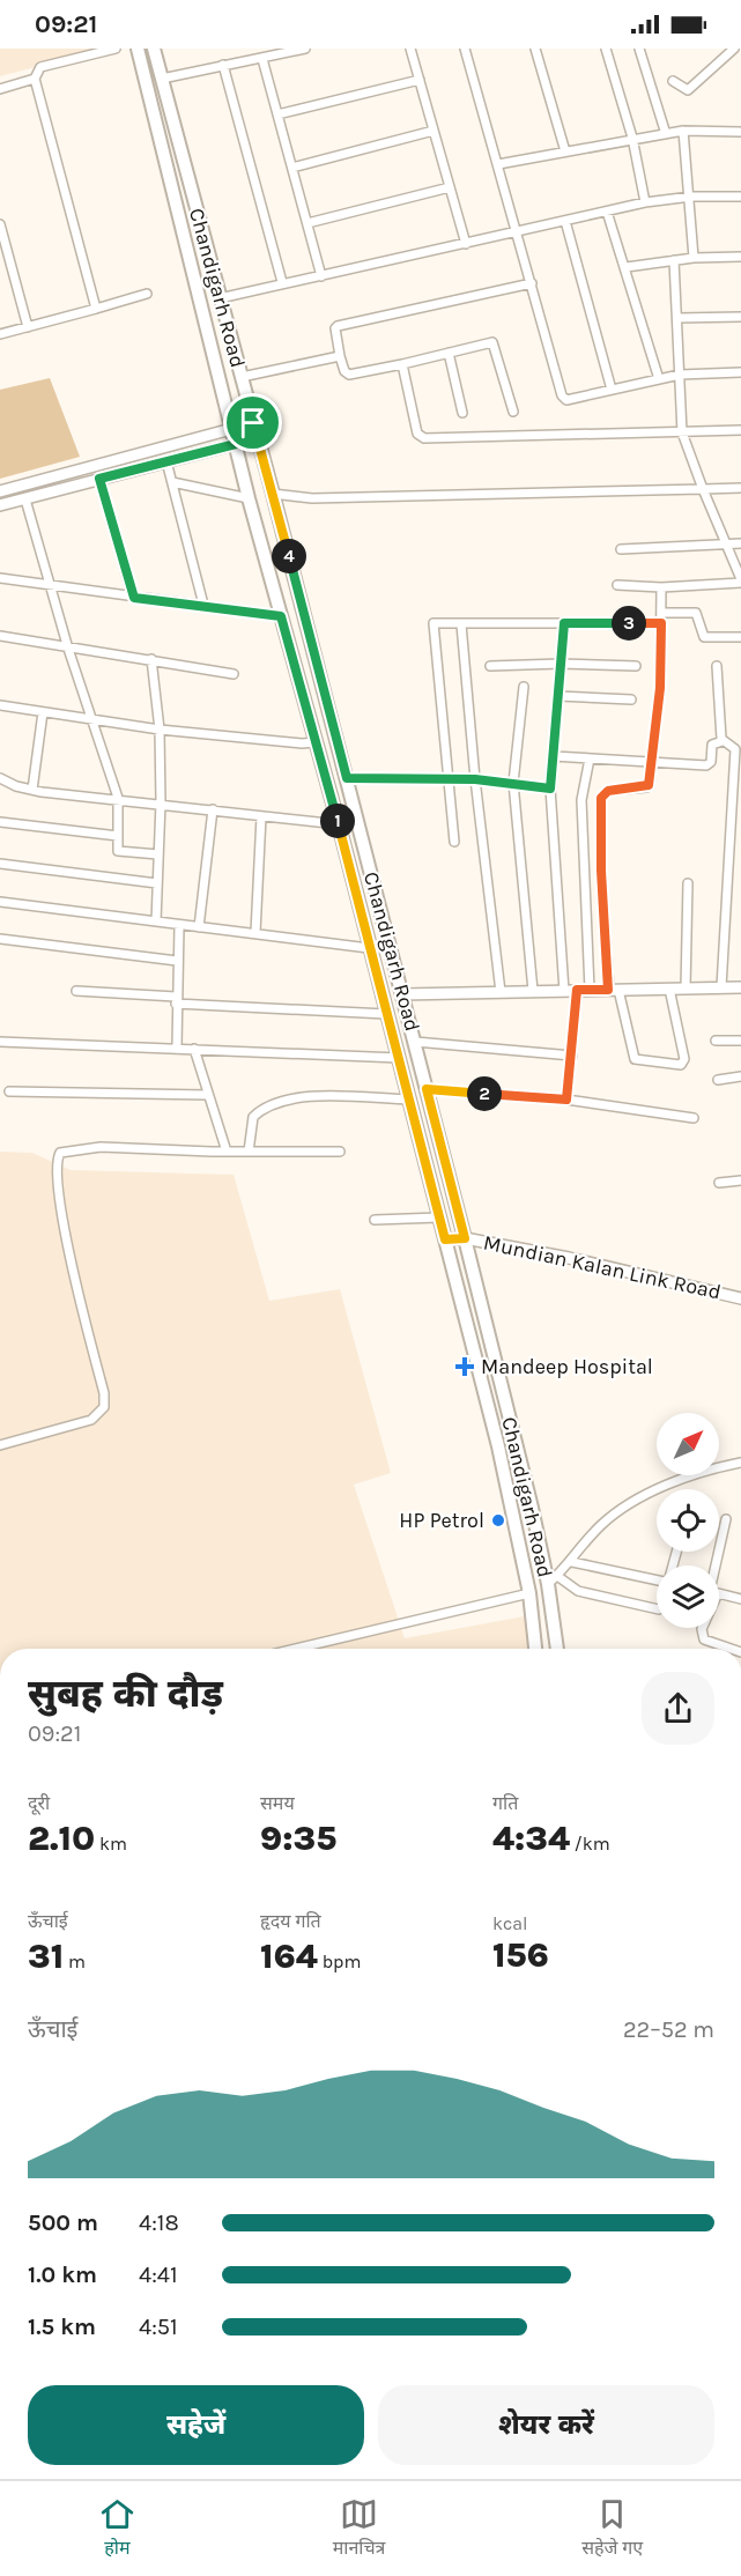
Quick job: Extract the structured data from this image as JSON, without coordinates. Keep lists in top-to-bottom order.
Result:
{
  "streets": {
    "main road": ["Chandigarh Road"],
    "street": ["Mundian Kalan Link Road"]
  },
  "crossings": [
    ["Chandigarh Road", "Mundian Kalan Link Road"]
  ],
  "places": {
    "health": ["Mandeep Hospital"],
    "other": ["HP Petrol"]
  },
  "north": "top right",
  "page": {
    "status": "09:21",
    "pins": [
      "4",
      "3",
      "1",
      "2"
    ],
    "heading": ["सुबह की दौड़", "09:21"],
    "stats": [
      ["दूरी", "2.10 km"],
      ["समय", "9:35"],
      ["गति", "4:34 /km"],
      ["ऊँचाई", "31 m"],
      ["हृदय गति", "164 bpm"],
      ["kcal", "156"]
    ],
    "chart": ["ऊँचाई", "22–52 m"],
    "list": [
      {
        "name": "500 m",
        "note": "4:18"
      },
      {
        "name": "1.0 km",
        "note": "4:41"
      },
      {
        "name": "1.5 km",
        "note": "4:51"
      }
    ],
    "buttons": ["सहेजें", "शेयर करें"],
    "tabs": ["होम", "मानचित्र", "सहेजे गए"]
  }
}
